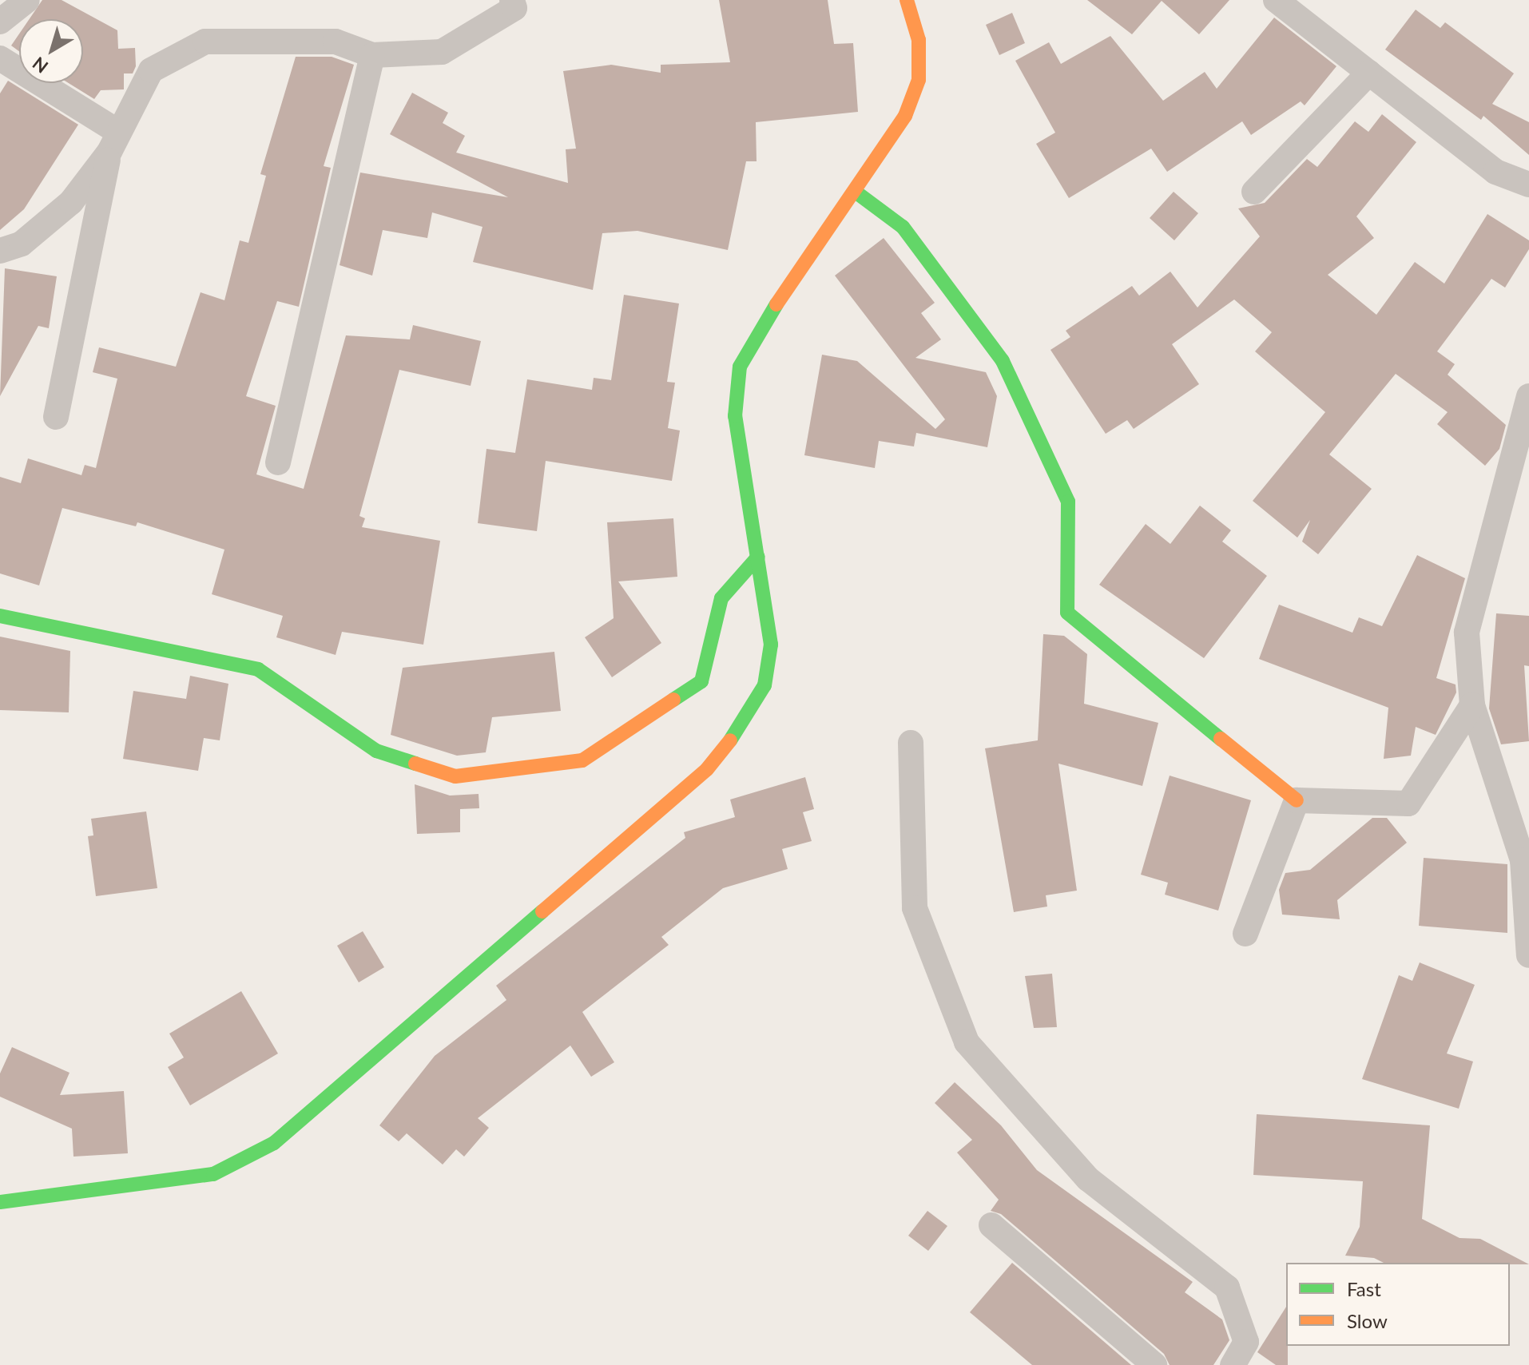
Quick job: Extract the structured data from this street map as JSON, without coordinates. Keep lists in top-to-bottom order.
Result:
{
  "legend": ["Fast", "Slow"],
  "north": "bottom left"
}
